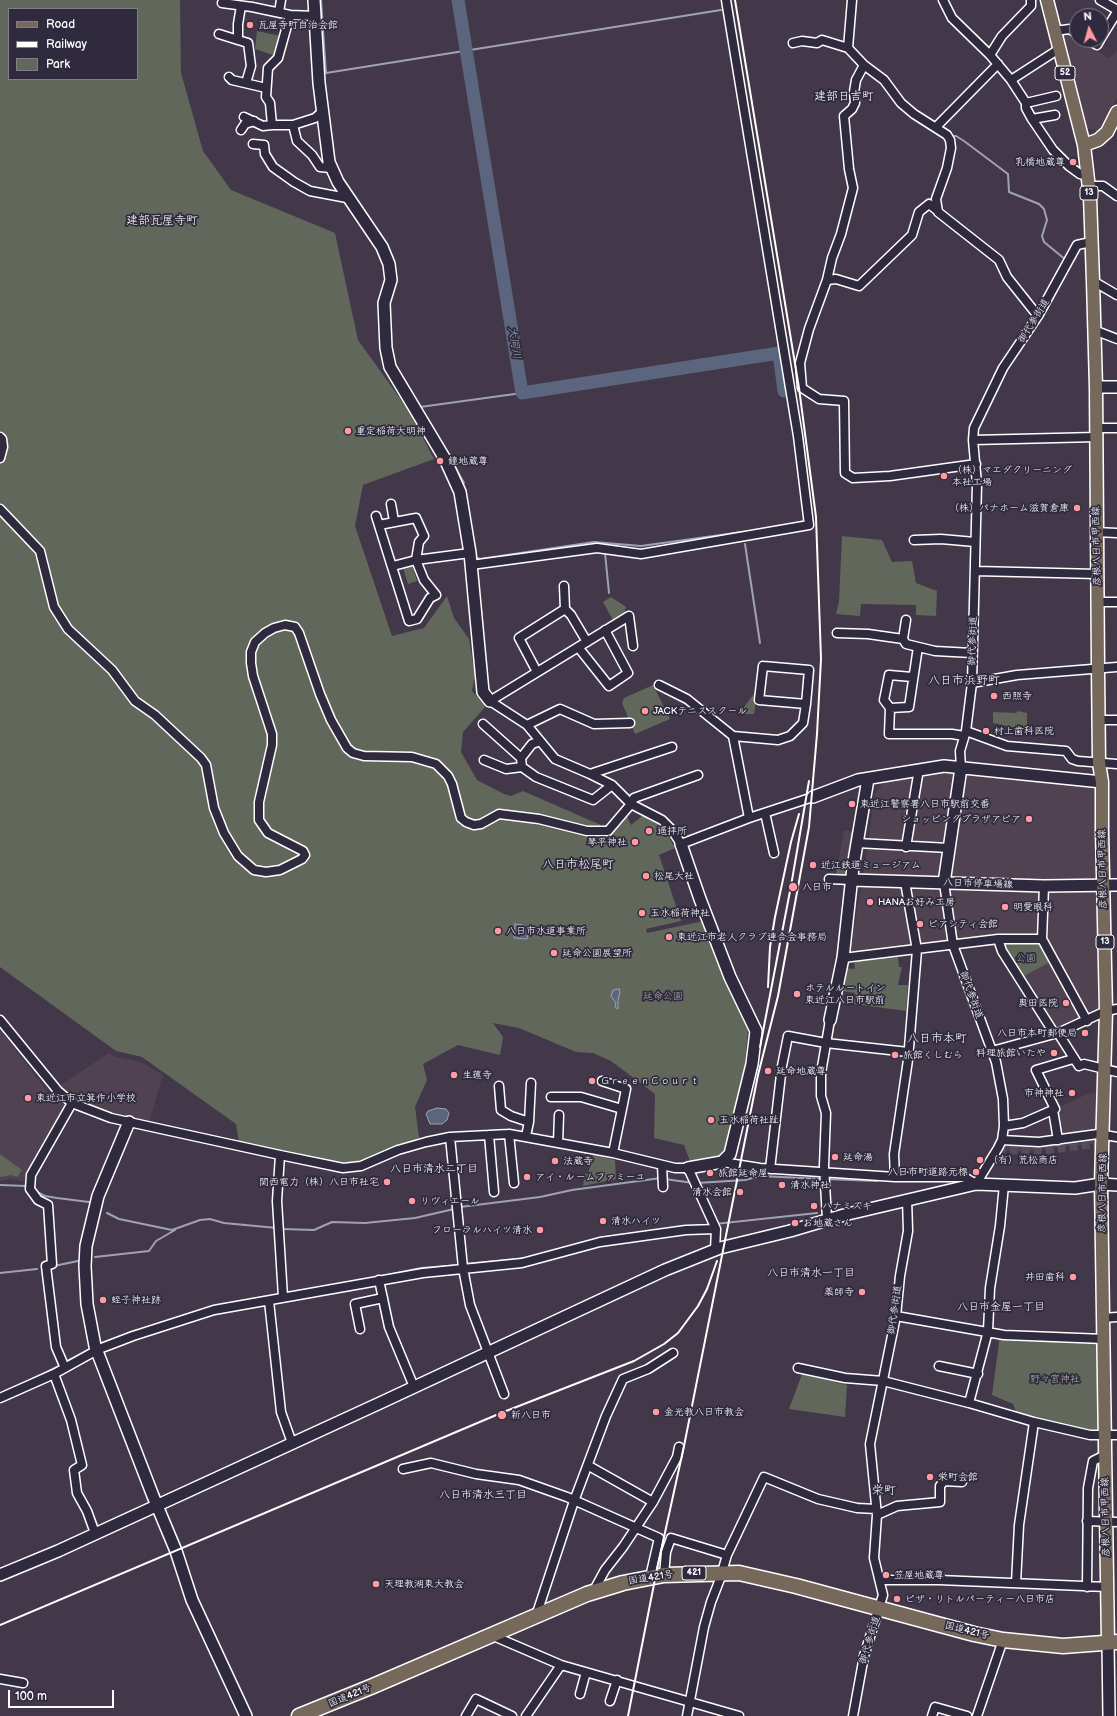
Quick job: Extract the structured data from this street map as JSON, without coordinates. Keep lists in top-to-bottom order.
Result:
{
  "streets": {
    "highway": ["421", "国道421号"],
    "main road": ["52", "13", "彦根八日市甲西線"],
    "street": ["御代参街道", "八日市停車場線"]
  },
  "crossings": [
    ["52", "彦根八日市甲西線"],
    ["御代参街道", "彦根八日市甲西線"],
    ["御代参街道", "八日市停車場線"],
    ["御代参街道", "国道421号"],
    ["彦根八日市甲西線", "八日市停車場線"],
    ["彦根八日市甲西線", "国道421号"]
  ],
  "districts": [
    "建部日吉町",
    "建部瓦屋寺町",
    "八日市浜野町",
    "八日市松尾町",
    "八日市本町",
    "八日市清水二丁目",
    "八日市清水一丁目",
    "八日市金屋一丁目",
    "栄町",
    "八日市清水三丁目"
  ],
  "water": ["大同川"],
  "parks": ["公園", "延命公園", "野々宮神社"],
  "places": [
    "瓦屋寺町自治会館",
    "乳橋地蔵尊",
    "重定稲荷大明神",
    "鐘地蔵尊",
    "（株）マエダクリーニング 本社工場",
    "（株）パナホーム滋賀倉庫",
    "西照寺",
    "JACKテニススクール",
    "村上歯科医院",
    "東近江警察署八日市駅前交番",
    "ショッピングプラザアピア",
    "遥拝所",
    "琴平神社",
    "近江鉄道ミュージアム",
    "松尾大社",
    "八日市",
    "HANAお好み工房",
    "明愛眼科",
    "玉水稲荷神社",
    "ピアシティ会館",
    "八日市水道事業所",
    "東近江市老人クラブ連合会事務局",
    "延命公園展望所",
    "ホテルルートイン 東近江八日市駅前",
    "奥田医院",
    "八日市本町郵便局",
    "料理旅館いたや",
    "旅館くしむら",
    "延命地蔵尊",
    "生蓮寺",
    "ＧｒｅｅｎＣｏｕｒｔ",
    "市神神社",
    "東近江市立箕作小学校",
    "玉水稲荷社趾",
    "延命湯",
    "（有）荒松商店",
    "法蔵寺",
    "八日市町道路元標",
    "旅館延命屋",
    "アイ・ルームファミーユ",
    "関西電力（株）八日市社宅",
    "清水神社",
    "清水会館",
    "リヴィエール",
    "ハナミズキ",
    "清水ハイツ",
    "お地蔵さん",
    "フローラルハイツ清水",
    "井田歯科",
    "薬師寺",
    "蛭子神社跡",
    "金光教八日市教会",
    "新八日市",
    "栄町会館",
    "笠屋地蔵尊",
    "天理教湖東大教会",
    "ピザ・リトルパーティー八日市店"
  ],
  "legend": ["Road", "Railway", "Park"],
  "scale_bar": "100 m",
  "north": "top"
}
